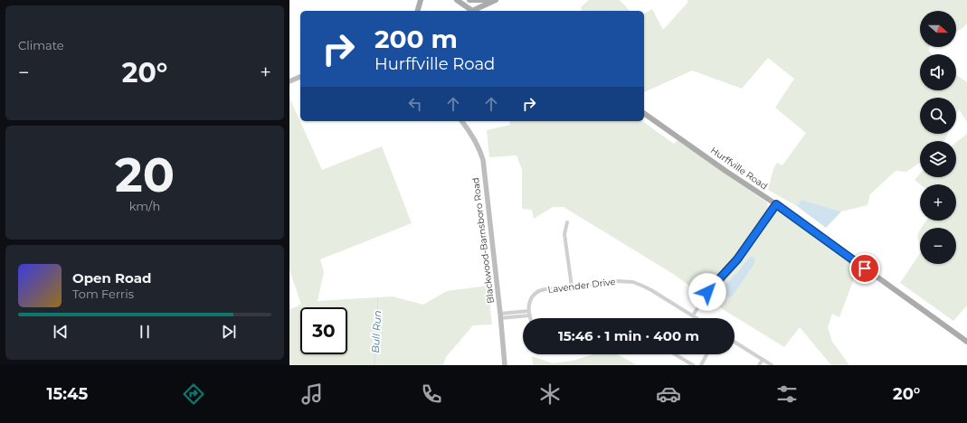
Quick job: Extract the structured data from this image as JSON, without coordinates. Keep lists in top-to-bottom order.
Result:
{
  "streets": {
    "main road": ["Hurffville Road", "Blackwood-Barnsboro Road"],
    "street": ["Lavender Drive"]
  },
  "water": ["Bull Run"],
  "north": "right",
  "page": {
    "tile": [
      "Climate",
      ["20", "km/h"]
    ],
    "map_buttons": ["+", "−"],
    "turn": ["200 m", "Hurffville Road"],
    "heat": ["−", "20°", "+"],
    "song": ["Open Road", "Tom Ferris"],
    "limit": "30",
    "trip": "15:46 · 1 min · 400 m",
    "tabs": ["15:45", "20°"]
  }
}
